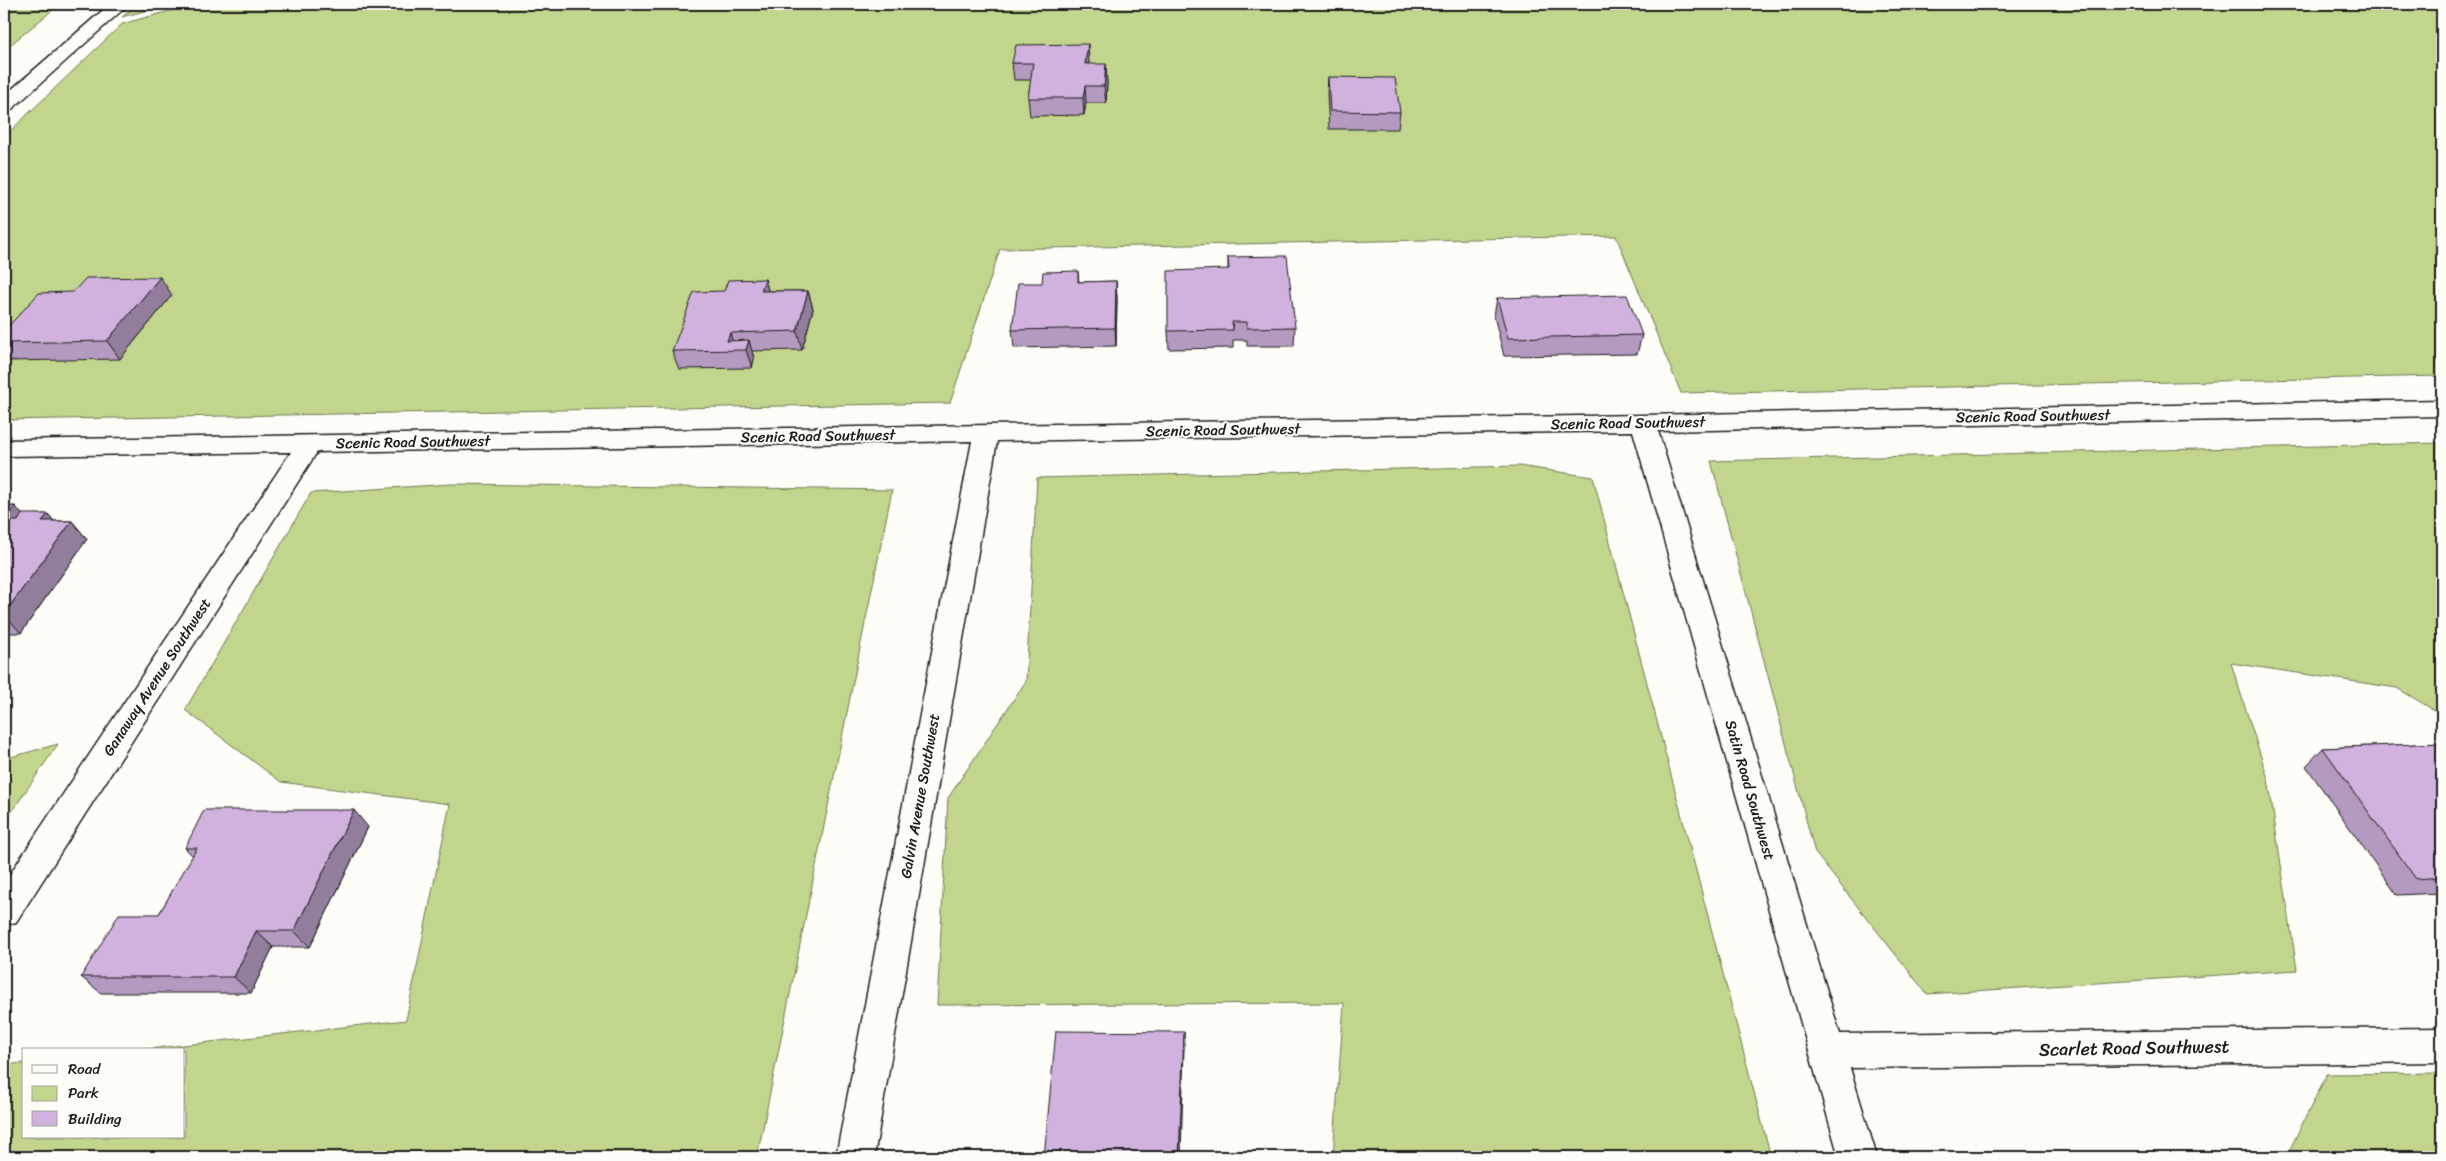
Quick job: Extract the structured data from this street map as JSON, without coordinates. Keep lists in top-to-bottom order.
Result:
{
  "streets": {
    "street": [
      "Scenic Road Southwest",
      "Ganaway Avenue Southwest",
      "Satin Road Southwest",
      "Galvin Avenue Southwest",
      "Scarlet Road Southwest"
    ]
  },
  "crossings": [
    ["Scenic Road Southwest", "Ganaway Avenue Southwest"],
    ["Scenic Road Southwest", "Satin Road Southwest"],
    ["Scenic Road Southwest", "Galvin Avenue Southwest"],
    ["Satin Road Southwest", "Scarlet Road Southwest"]
  ],
  "legend": ["Road", "Park", "Building"]
}
